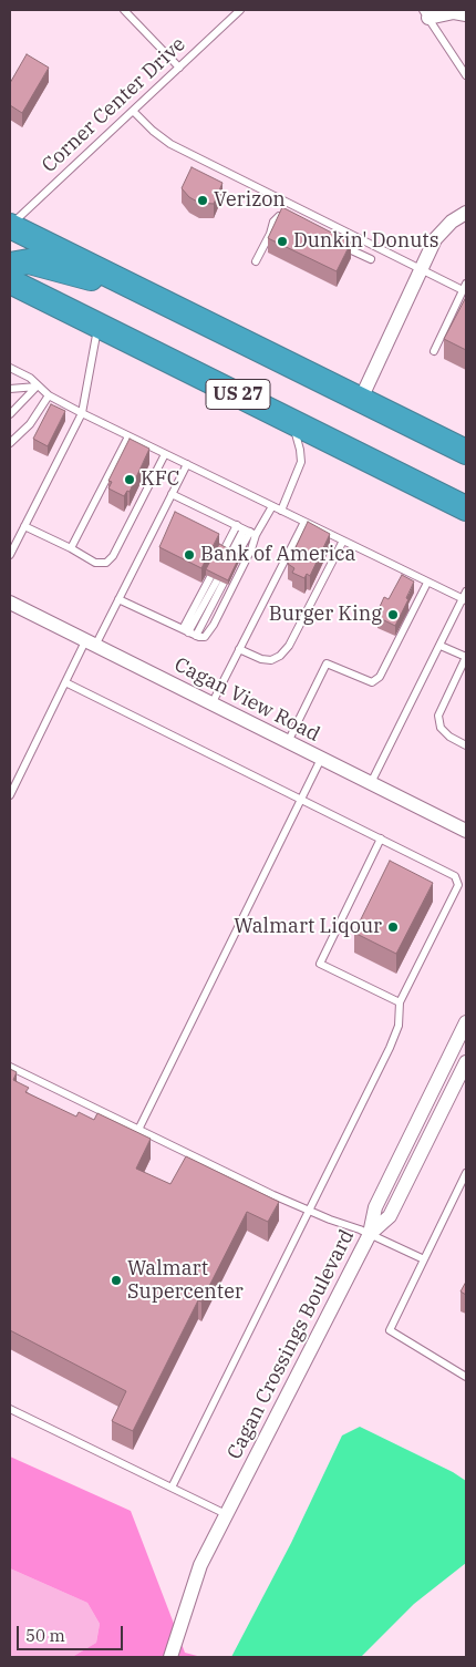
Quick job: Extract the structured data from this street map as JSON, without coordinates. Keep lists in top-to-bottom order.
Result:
{
  "streets": {
    "highway": ["US 27"],
    "street": ["Cagan View Road", "Cagan Crossings Boulevard"],
    "lane": ["Corner Center Drive"]
  },
  "crossings": [
    ["Corner Center Drive", "US 27"]
  ],
  "places": [
    "Verizon",
    "Dunkin' Donuts",
    "KFC",
    "Bank of America",
    "Burger King",
    "Walmart Liqour",
    "Walmart Supercenter"
  ],
  "scale_bar": "50 m"
}
